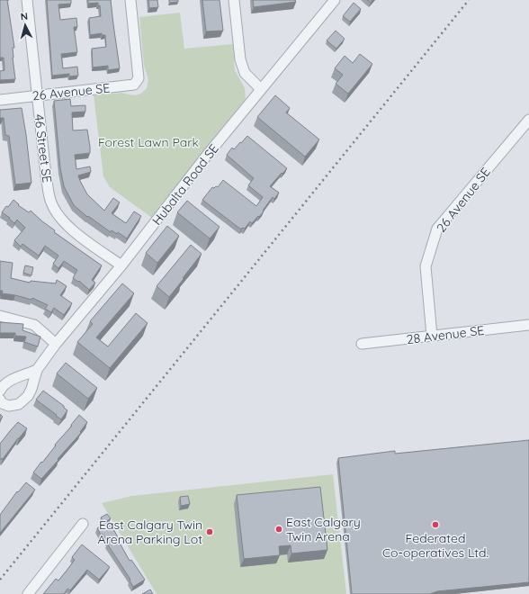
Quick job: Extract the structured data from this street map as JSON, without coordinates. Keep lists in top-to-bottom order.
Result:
{
  "streets": {
    "street": [
      "26 Avenue SE",
      "46 Street SE",
      "Hubalta Road SE",
      "28 Avenue SE"
    ]
  },
  "crossings": [
    ["26 Avenue SE", "46 Street SE"],
    ["26 Avenue SE", "28 Avenue SE"],
    ["46 Street SE", "Hubalta Road SE"]
  ],
  "parks": ["Forest Lawn Park"],
  "places": ["Federated Co-operatives Ltd.", "East Calgary Twin Arena", "East Calgary Twin Arena Parking Lot"],
  "north": "top"
}
